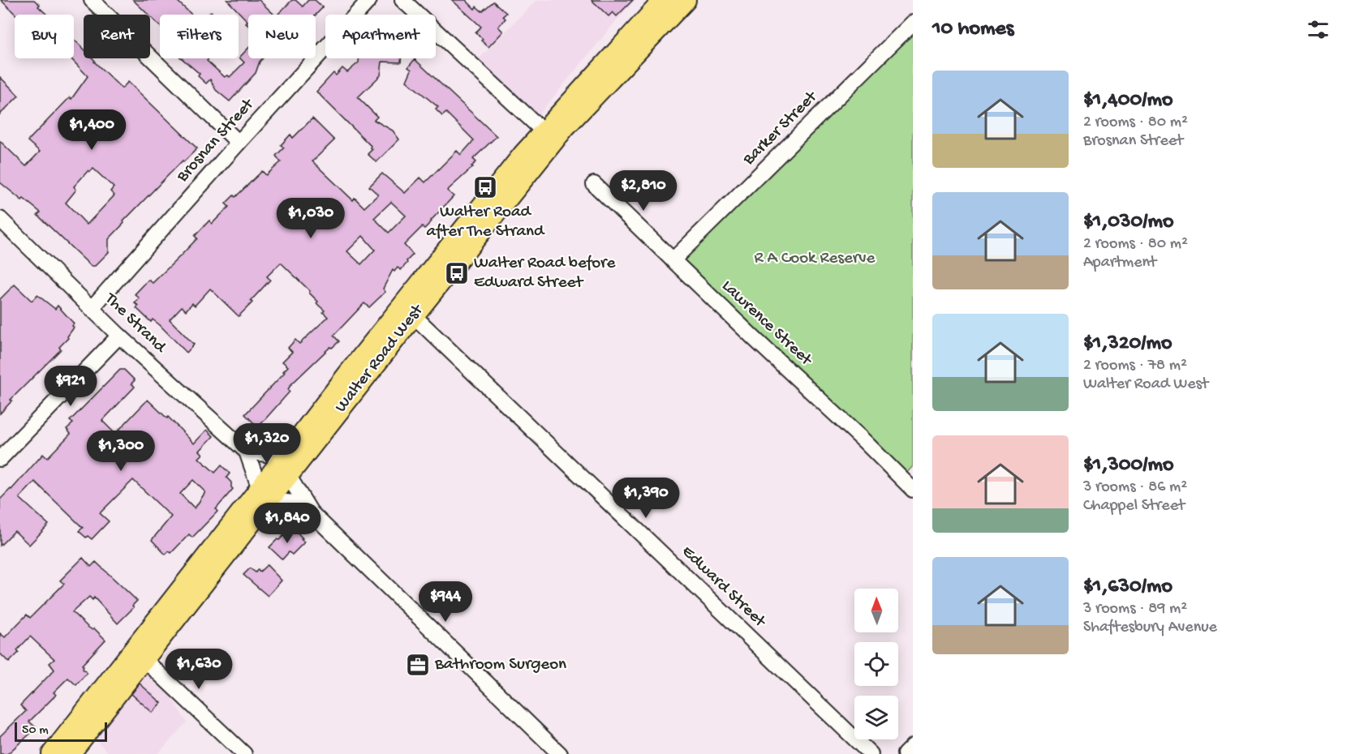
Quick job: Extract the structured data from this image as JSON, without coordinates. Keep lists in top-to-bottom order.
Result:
{
  "streets": {
    "main road": ["Walter Road West"],
    "street": [
      "Barker Street",
      "Brosnan Street",
      "The Strand",
      "Lawrence Street",
      "Edward Street"
    ]
  },
  "crossings": [
    ["Barker Street", "Lawrence Street"],
    ["Brosnan Street", "The Strand"],
    ["The Strand", "Walter Road West"],
    ["Walter Road West", "Edward Street"]
  ],
  "parks": ["R A Cook Reserve"],
  "places": {
    "bus stop": ["Walter Road after The Strand", "Walter Road before Edward Street"],
    "office": ["Bathroom Surgeon"]
  },
  "scale_bar": "50 m",
  "north": "top",
  "page": {
    "heading": "10 homes",
    "chip": [
      "Buy",
      "Rent",
      "Filters",
      "New",
      "Apartment"
    ],
    "list": [
      {
        "name": "$1,400/mo",
        "note": "2 rooms · 80 m² · Brosnan Street"
      },
      {
        "name": "$1,030/mo",
        "note": "2 rooms · 80 m² · Apartment"
      },
      {
        "name": "$1,320/mo",
        "note": "2 rooms · 78 m² · Walter Road West"
      },
      {
        "name": "$1,300/mo",
        "note": "3 rooms · 86 m² · Chappel Street"
      },
      {
        "name": "$1,630/mo",
        "note": "3 rooms · 89 m² · Shaftesbury Avenue"
      }
    ],
    "price": [
      "$1,400",
      "$2,810",
      "$1,030",
      "$921",
      "$1,320",
      "$1,300",
      "$1,390",
      "$1,840",
      "$944",
      "$1,630"
    ],
    "scale": "50 m"
  }
}
